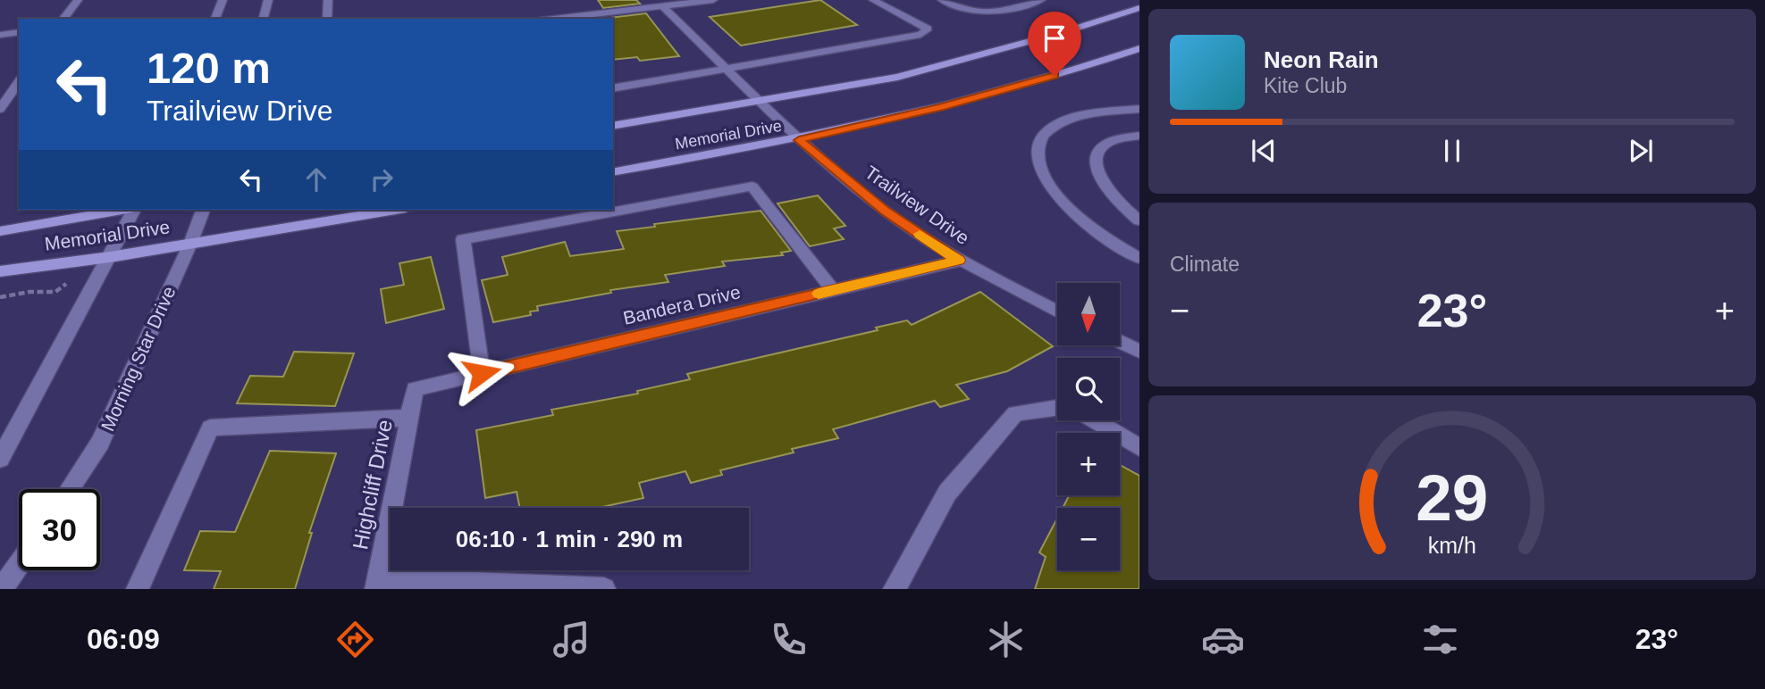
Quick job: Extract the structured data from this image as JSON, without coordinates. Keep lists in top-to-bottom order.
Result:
{
  "streets": {
    "main road": ["Memorial Drive"],
    "street": [
      "Trailview Drive",
      "Bandera Drive",
      "Morning Star Drive",
      "Highcliff Drive"
    ]
  },
  "crossings": [
    ["Memorial Drive", "Trailview Drive"],
    ["Memorial Drive", "Morning Star Drive"],
    ["Trailview Drive", "Bandera Drive"],
    ["Bandera Drive", "Highcliff Drive"]
  ],
  "north": "bottom",
  "page": {
    "turn": ["120 m", "Trailview Drive"],
    "song": ["Neon Rain", "Kite Club"],
    "tile": "Climate",
    "map_buttons": ["+", "−"],
    "heat": ["−", "23°", "+"],
    "limit": "30",
    "trip": "06:10 · 1 min · 290 m",
    "tabs": ["06:09", "23°"],
    "gauge": ["29", "km/h"]
  }
}
